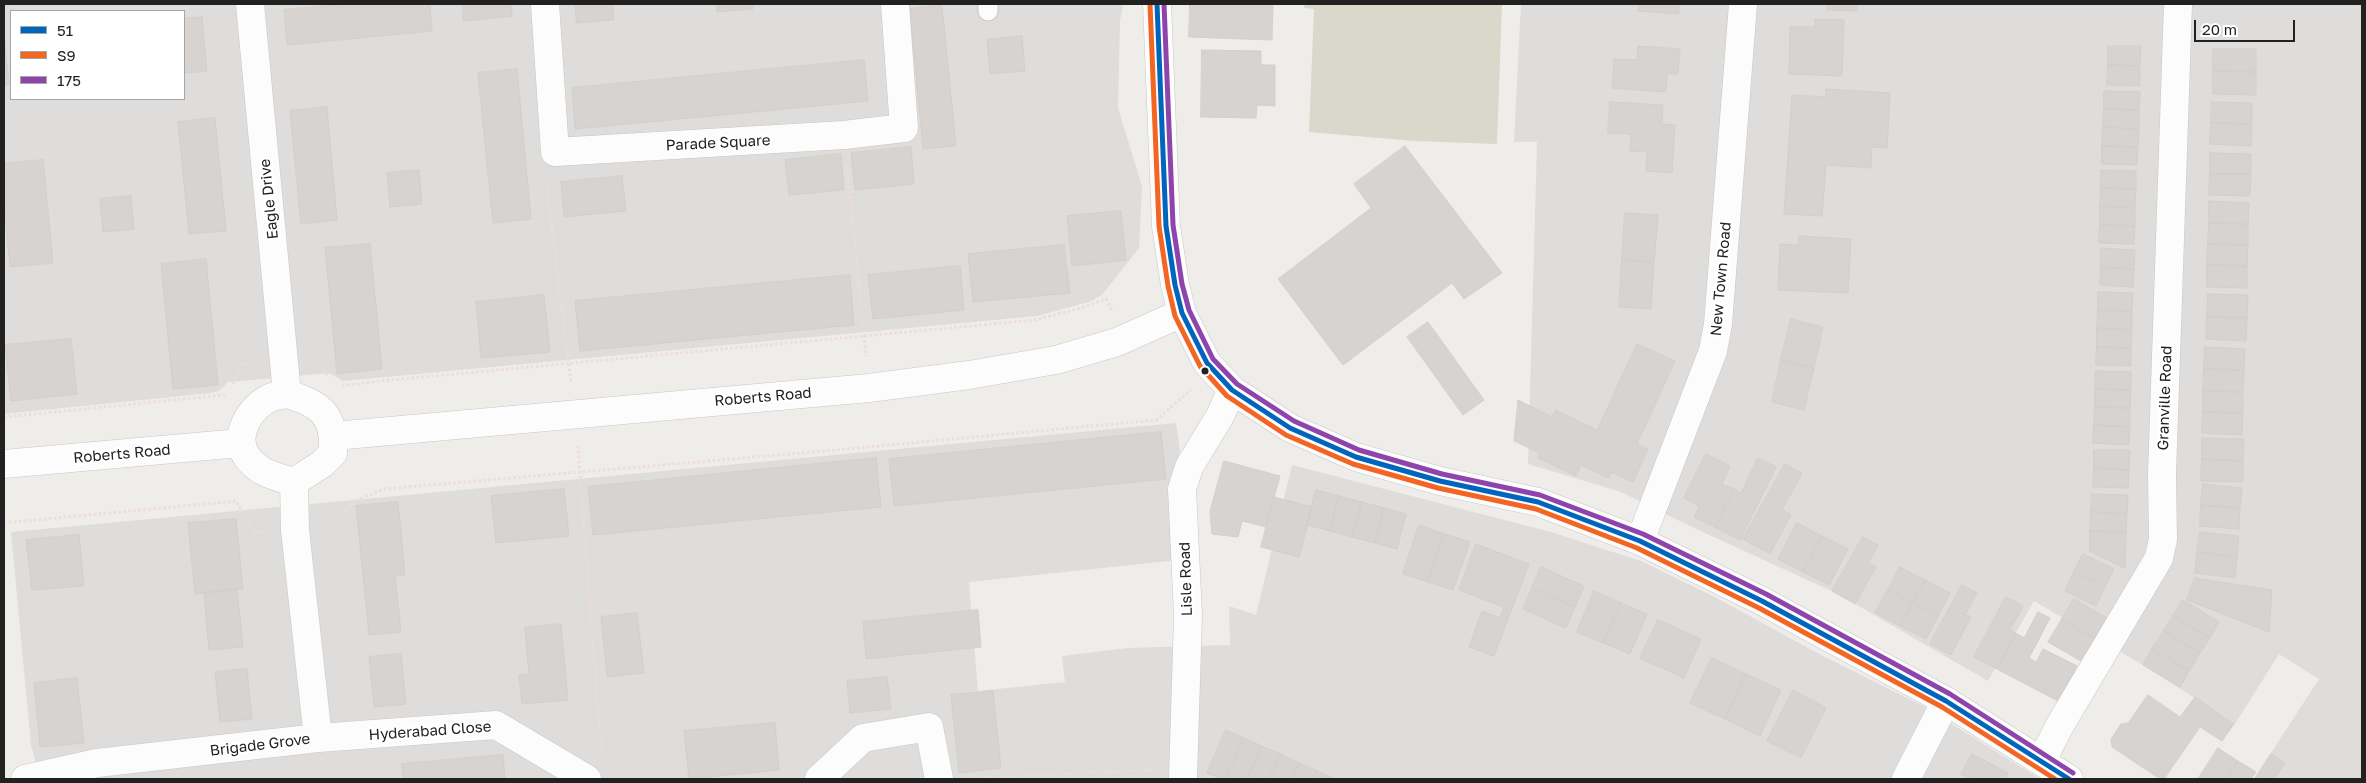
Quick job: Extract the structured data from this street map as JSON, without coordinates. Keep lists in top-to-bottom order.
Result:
{
  "streets": {
    "street": [
      "Parade Square",
      "Eagle Drive",
      "New Town Road",
      "Roberts Road",
      "Granville Road",
      "Lisle Road",
      "Hyderabad Close",
      "Brigade Grove"
    ]
  },
  "crossings": [
    ["Eagle Drive", "Roberts Road"],
    ["Hyderabad Close", "Brigade Grove"]
  ],
  "lines": ["transit line 51", "transit line S9", "transit line 175"],
  "legend": ["51", "S9", "175"],
  "scale_bar": "20 m"
}
